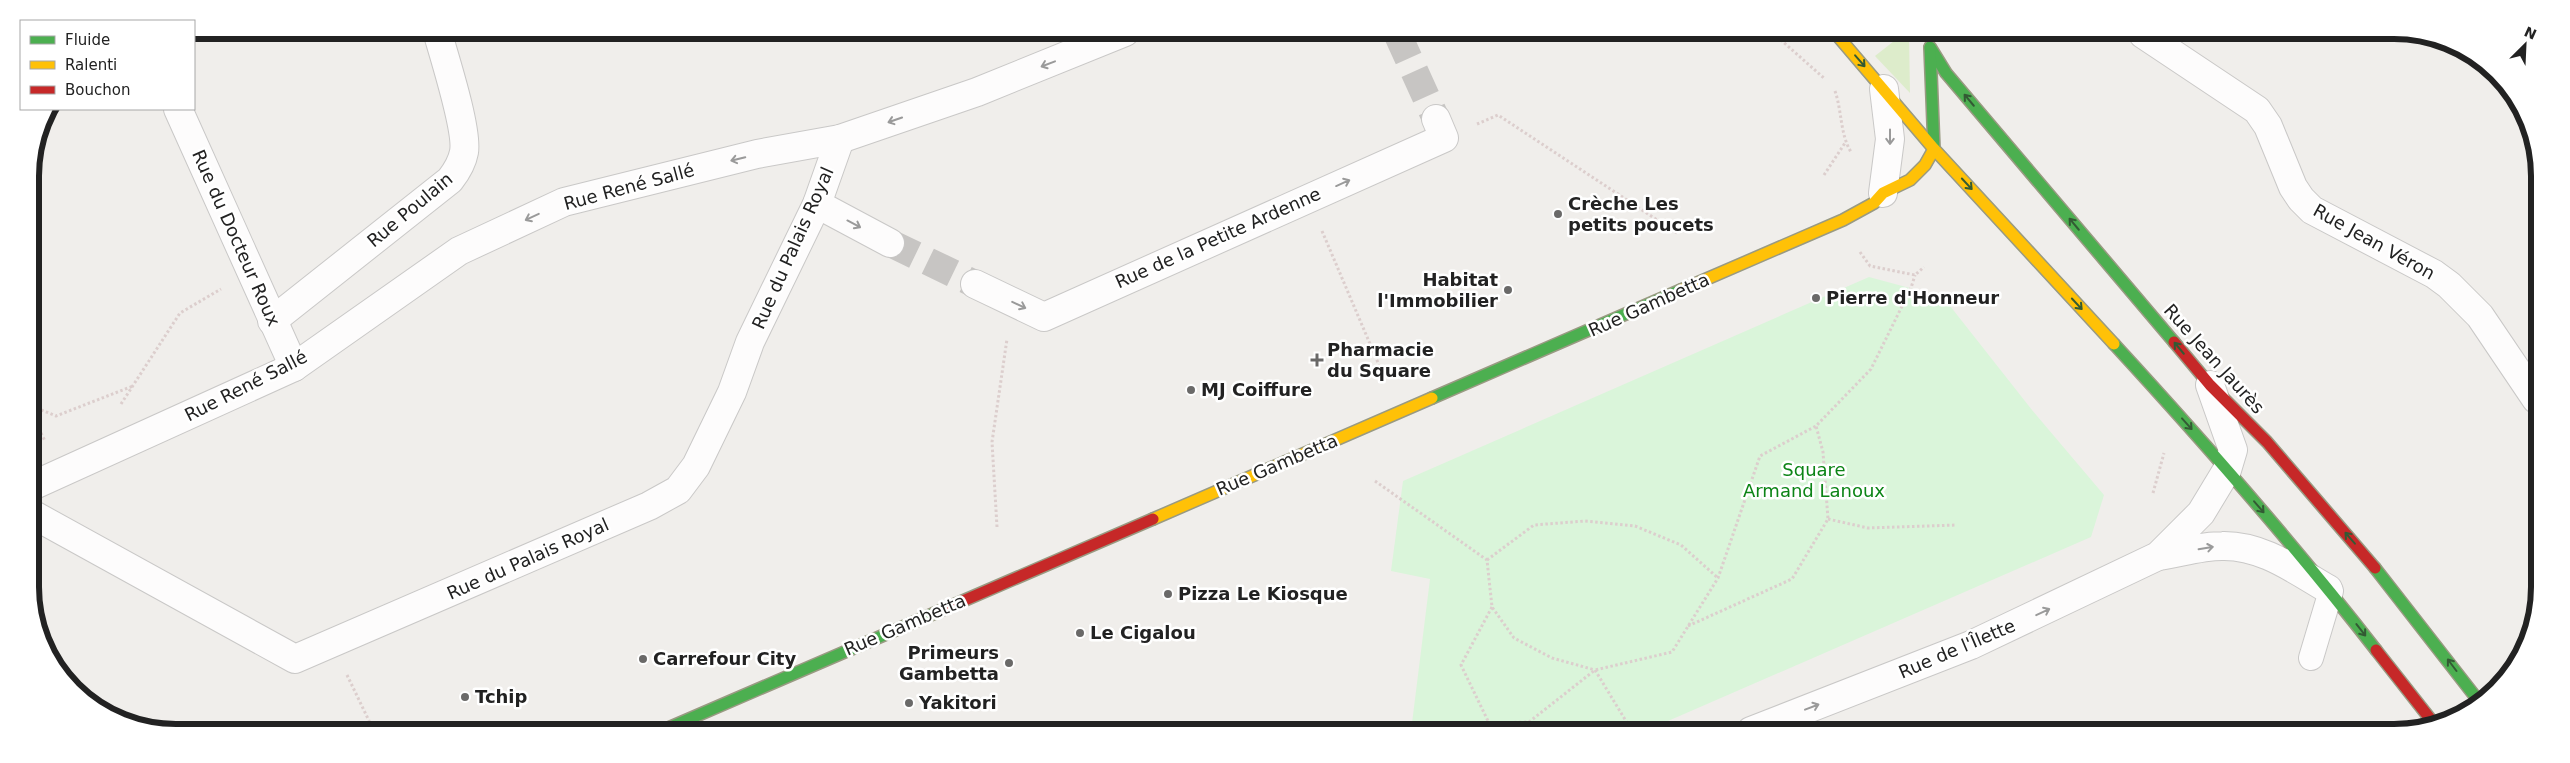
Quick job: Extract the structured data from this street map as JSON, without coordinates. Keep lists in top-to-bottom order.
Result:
{
  "streets": {
    "main road": ["Rue Gambetta", "Rue Jean Jaurès"],
    "street": [
      "Rue René Sallé",
      "Rue Poulain",
      "Rue du Docteur Roux",
      "Rue de la Petite Ardenne",
      "Rue Jean Véron",
      "Rue du Palais Royal",
      "Rue de l'Îlette"
    ]
  },
  "crossings": [
    ["Rue René Sallé", "Rue du Docteur Roux"],
    ["Rue René Sallé", "Rue du Palais Royal"],
    ["Rue Poulain", "Rue du Docteur Roux"],
    ["Rue Jean Jaurès", "Rue de l'Îlette"]
  ],
  "one_way": ["Rue René Sallé", "Rue de la Petite Ardenne", "Rue de l'Îlette"],
  "parks": ["Square Armand Lanoux"],
  "places": {
    "other": [
      "Crèche Les petits poucets",
      "Habitat l'Immobilier",
      "Pierre d'Honneur",
      "MJ Coiffure",
      "Pizza Le Kiosque",
      "Le Cigalou",
      "Carrefour City",
      "Primeurs Gambetta",
      "Tchip",
      "Yakitori"
    ],
    "health": ["Pharmacie du Square"]
  },
  "legend": ["Fluide", "Ralenti", "Bouchon"],
  "north": "top right"
}
